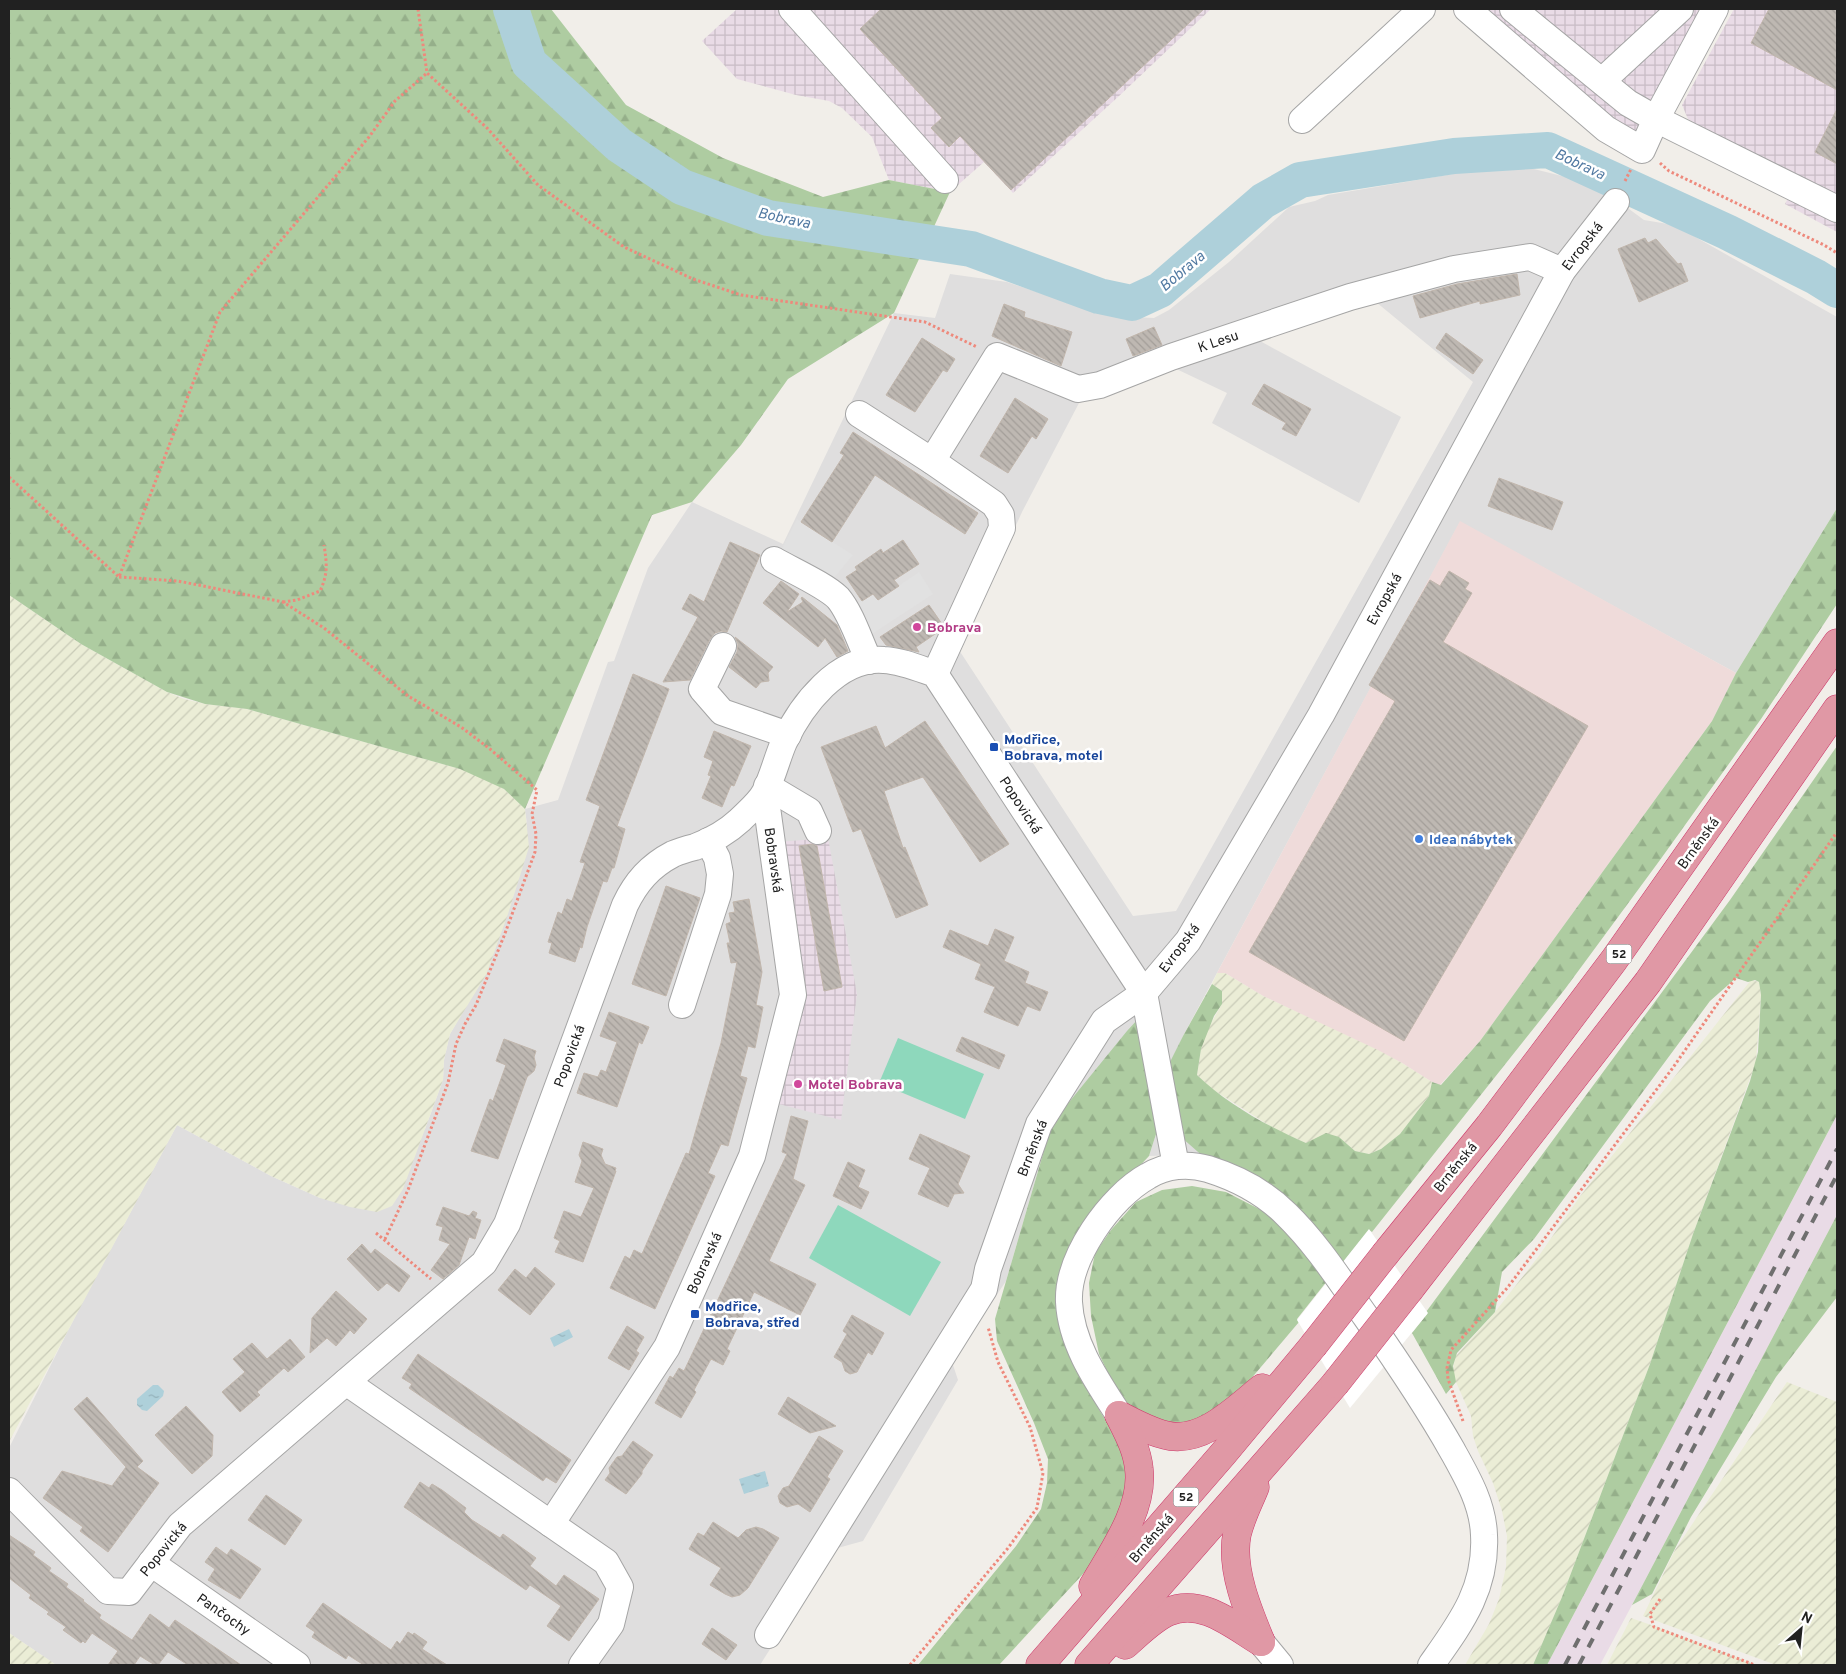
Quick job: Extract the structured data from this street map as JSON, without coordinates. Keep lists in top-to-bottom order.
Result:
{
  "streets": {
    "highway": ["Brněnská", "52"],
    "street": [
      "Evropská",
      "K Lesu",
      "Popovická",
      "Bobravská",
      "Pančochy"
    ]
  },
  "crossings": [
    ["Evropská", "K Lesu"],
    ["Evropská", "Popovická"],
    ["Evropská", "Brněnská"],
    ["Popovická", "Brněnská"],
    ["Popovická", "Bobravská"],
    ["Popovická", "Pančochy"]
  ],
  "water": ["Bobrava"],
  "places": {
    "other": ["Bobrava", "Idea nábytek", "Motel Bobrava"],
    "transit": ["Modřice, Bobrava, motel", "Modřice, Bobrava, střed"]
  },
  "north": "top right"
}
